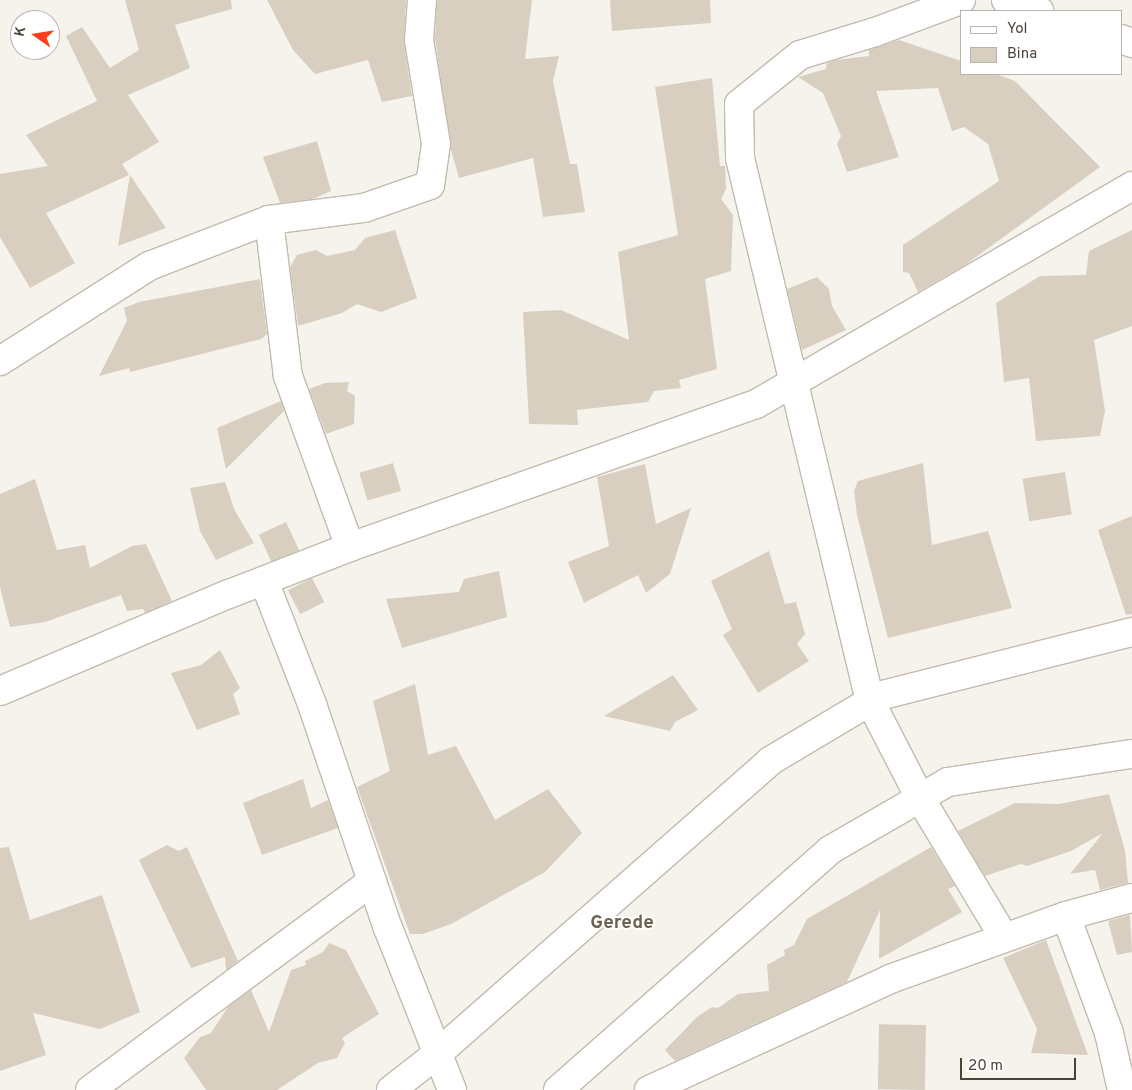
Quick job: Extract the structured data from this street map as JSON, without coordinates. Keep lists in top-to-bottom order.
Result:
{
  "districts": ["Gerede"],
  "legend": ["Yol", "Bina"],
  "scale_bar": "20 m",
  "north": "left"
}
